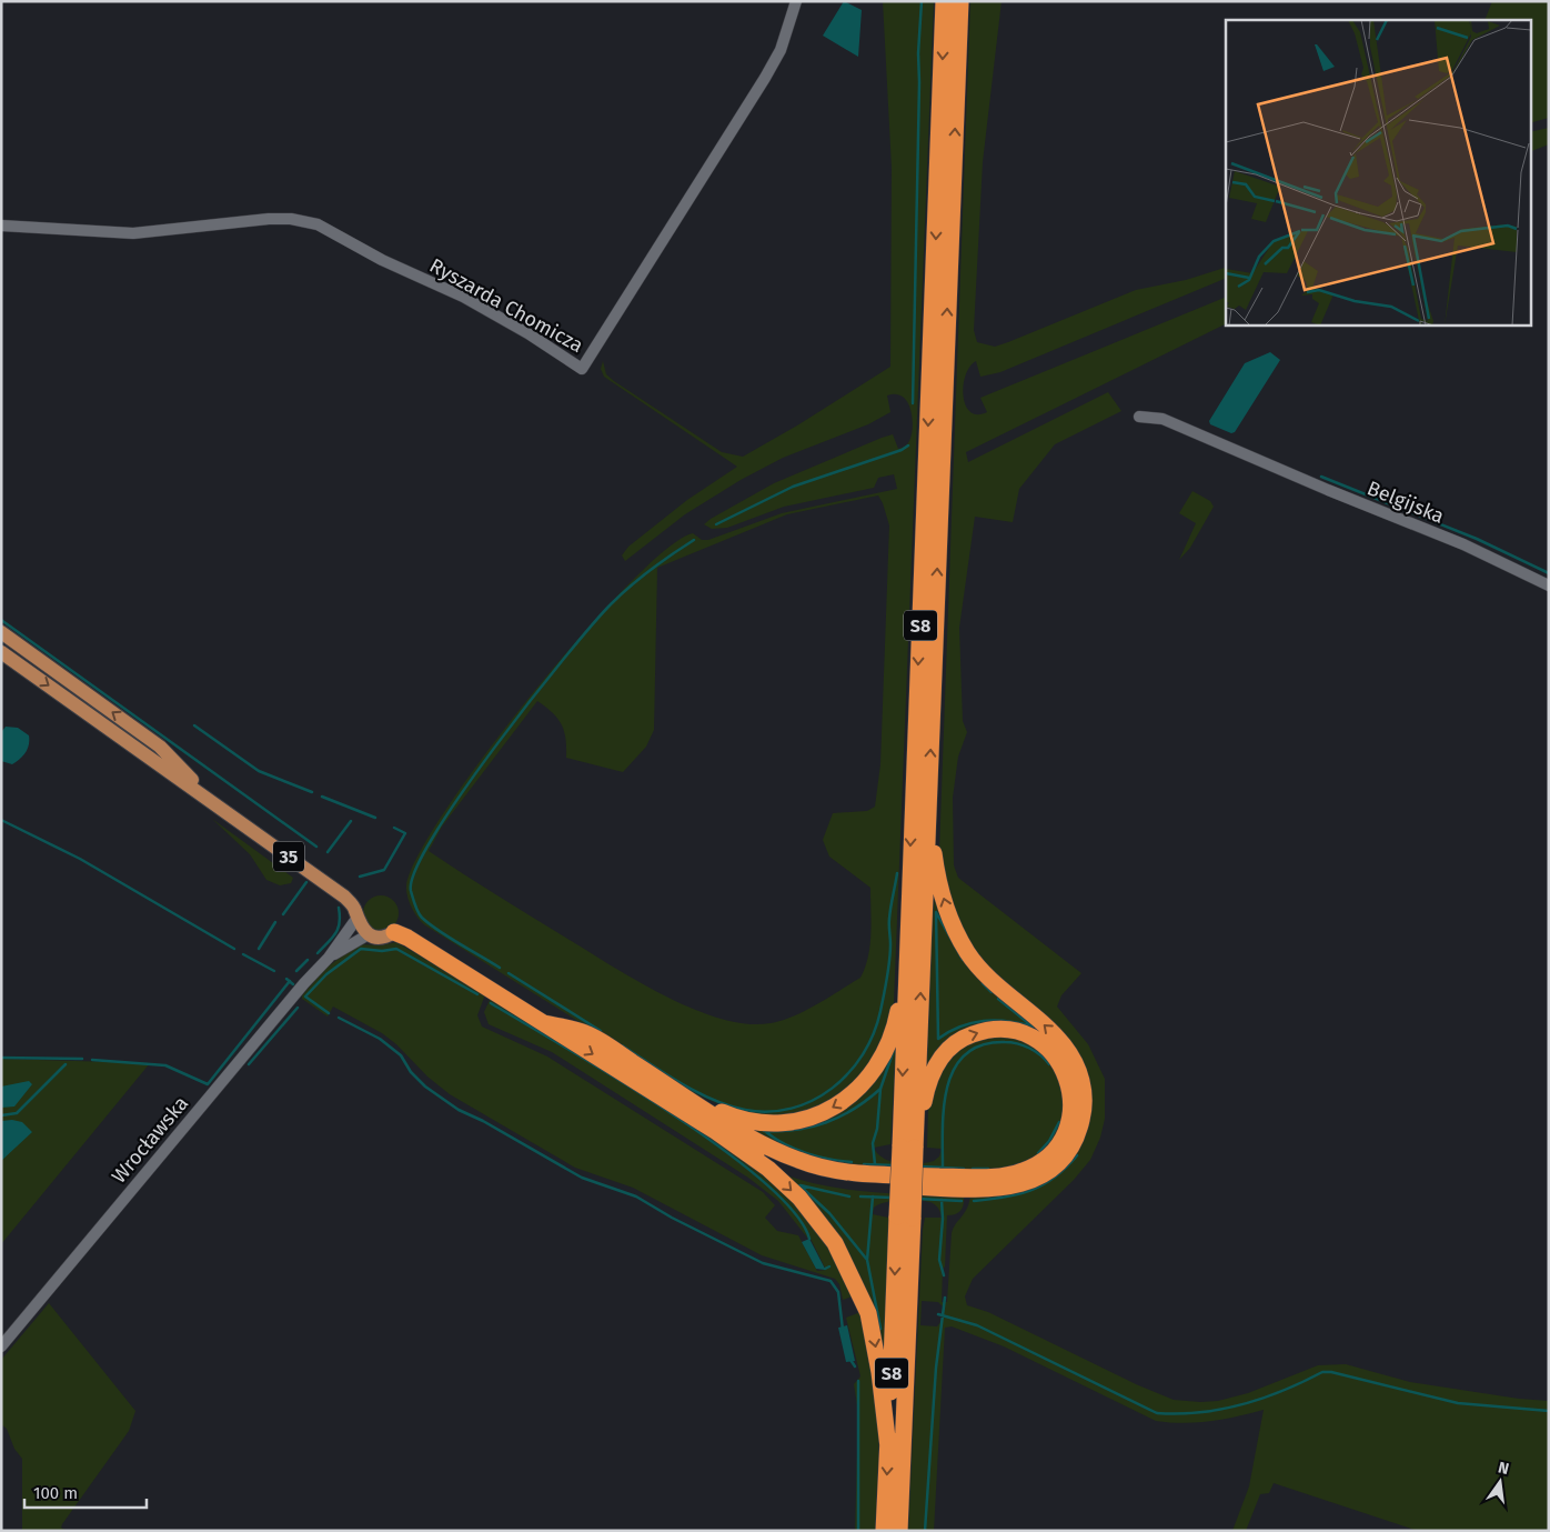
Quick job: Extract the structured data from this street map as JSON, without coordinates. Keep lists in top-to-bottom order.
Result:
{
  "streets": {
    "highway": ["S8"],
    "main road": ["35"],
    "street": ["Ryszarda Chomicza", "Belgijska", "Wrocławska"]
  },
  "scale_bar": "100 m",
  "north": "top"
}
